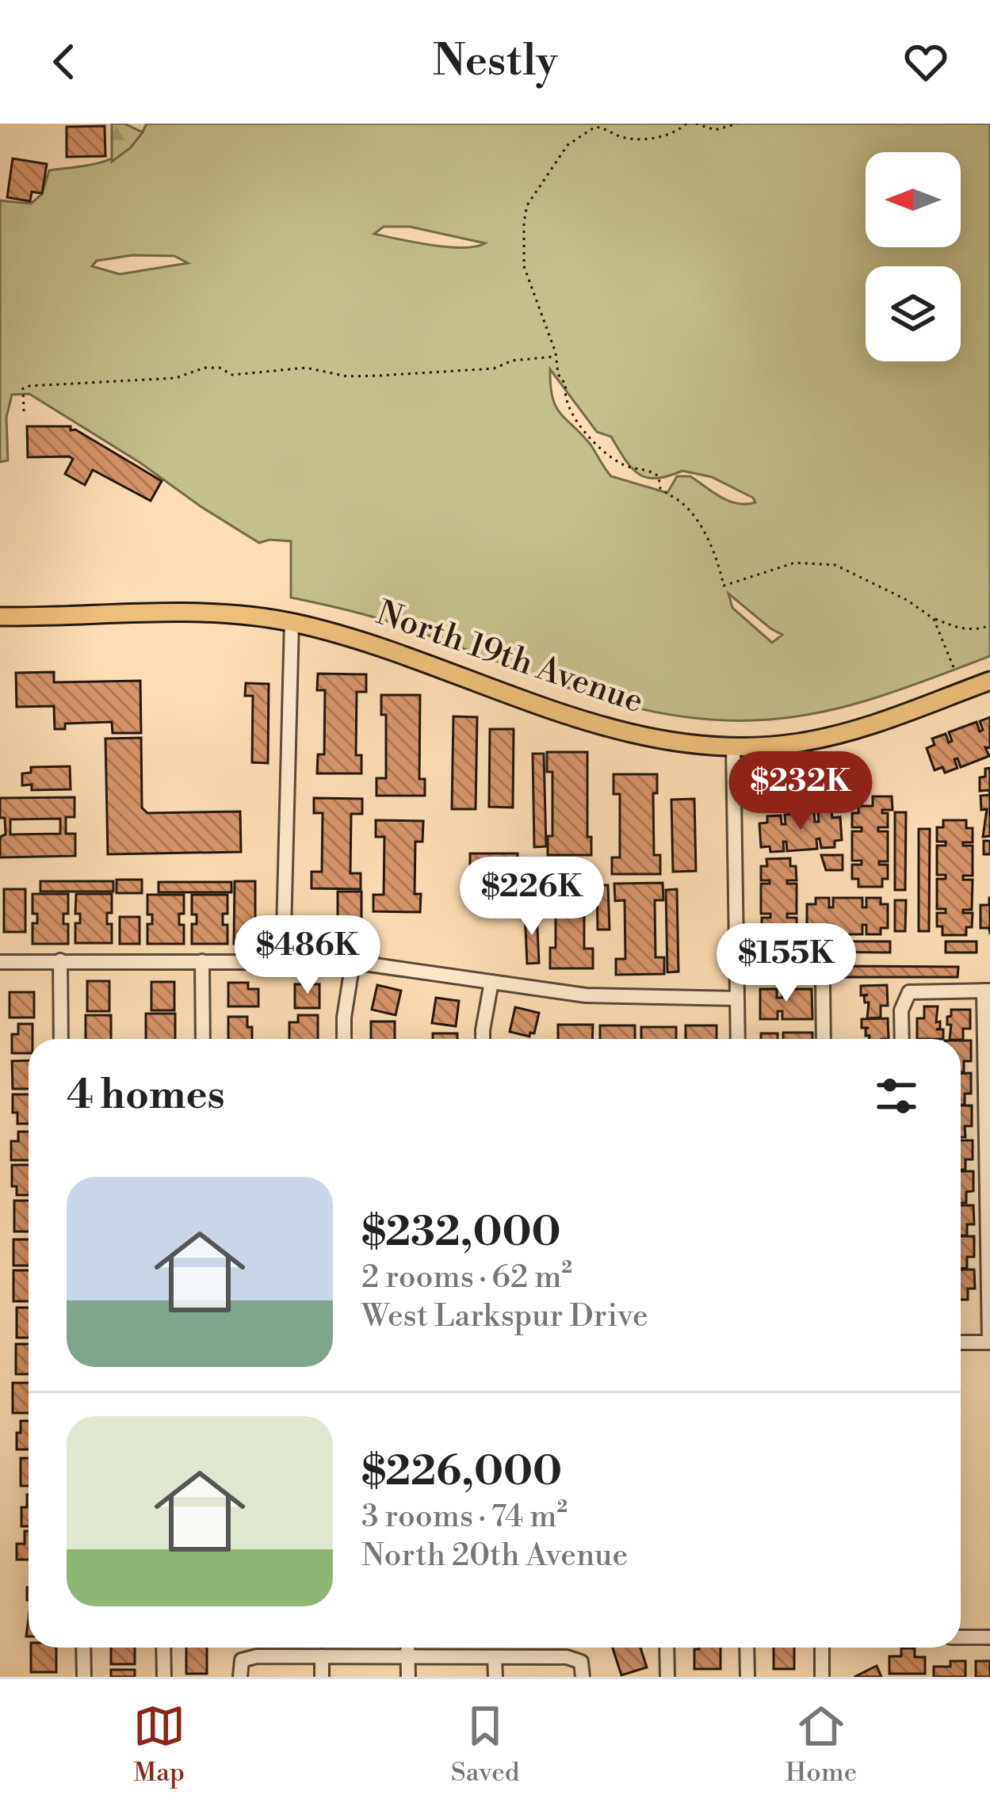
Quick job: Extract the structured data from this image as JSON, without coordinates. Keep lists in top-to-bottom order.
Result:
{
  "streets": {
    "main road": ["North 19th Avenue"]
  },
  "north": "left",
  "page": {
    "header": "Nestly",
    "price": [
      "$232K",
      "$226K",
      "$486K",
      "$155K"
    ],
    "heading": "4 homes",
    "list": [
      {
        "name": "$232,000",
        "note": "2 rooms · 62 m² · West Larkspur Drive"
      },
      {
        "name": "$226,000",
        "note": "3 rooms · 74 m² · North 20th Avenue"
      }
    ],
    "tabs": ["Map", "Saved", "Home"]
  }
}
